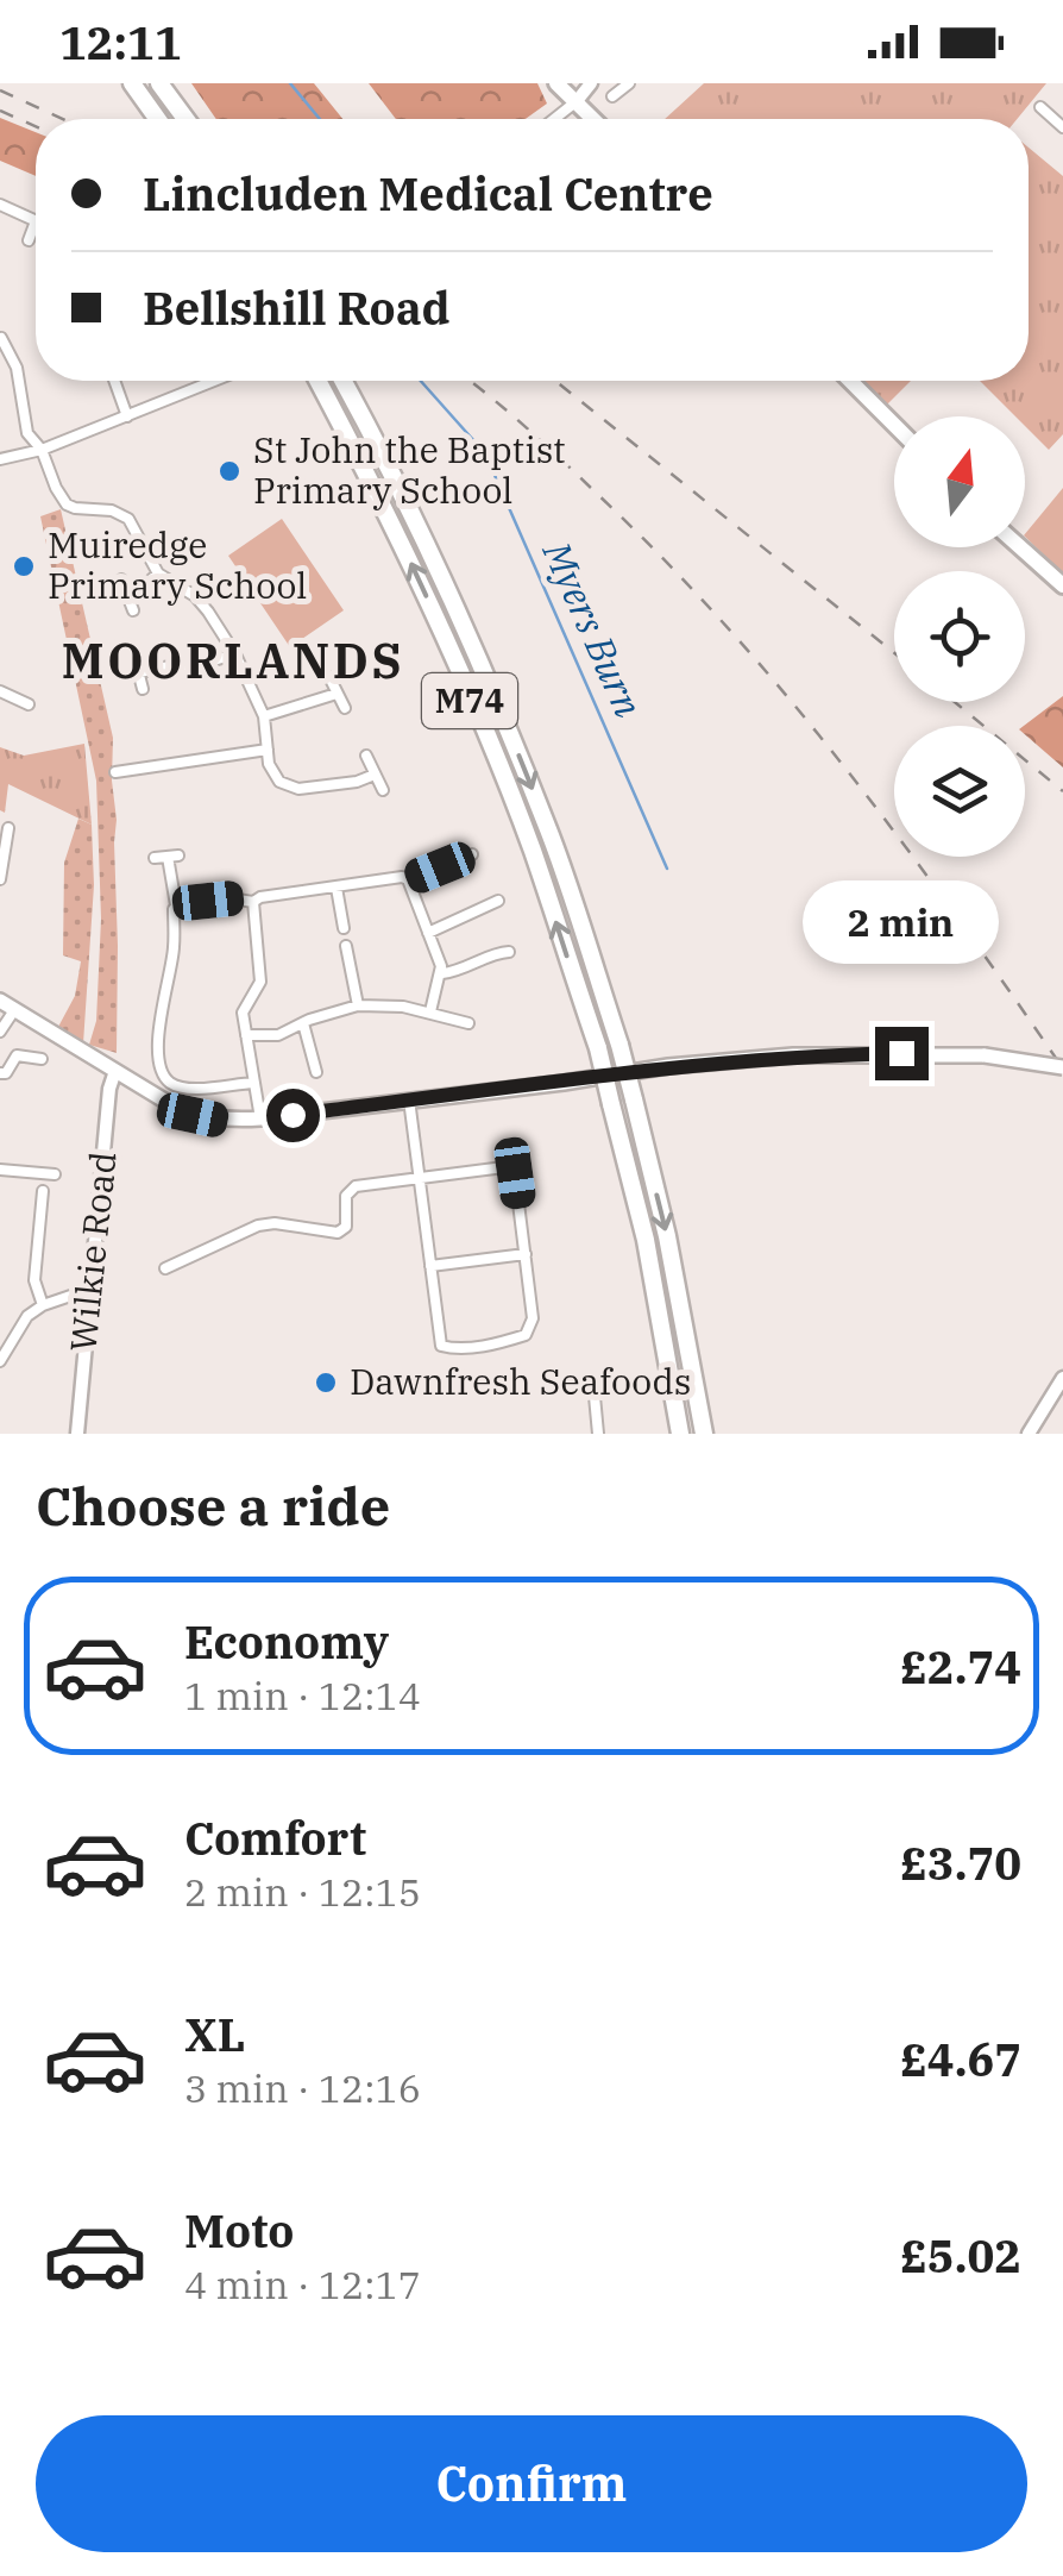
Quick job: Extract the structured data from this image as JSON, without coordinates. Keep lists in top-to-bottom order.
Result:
{
  "streets": {
    "highway": ["M74"],
    "street": ["Wilkie Road"]
  },
  "districts": ["MOORLANDS"],
  "water": ["Myers Burn"],
  "places": ["St John the Baptist Primary School", "Muiredge Primary School", "Dawnfresh Seafoods"],
  "north": "top",
  "page": {
    "status": "12:11",
    "banner": ["Lincluden Medical Centre", "Bellshill Road"],
    "bubble": "2 min",
    "heading": "Choose a ride",
    "list": [
      {
        "name": "Economy",
        "note": "1 min · 12:14",
        "value": "£2.74"
      },
      {
        "name": "Comfort",
        "note": "2 min · 12:15",
        "value": "£3.70"
      },
      {
        "name": "XL",
        "note": "3 min · 12:16",
        "value": "£4.67"
      },
      {
        "name": "Moto",
        "note": "4 min · 12:17",
        "value": "£5.02"
      }
    ],
    "buttons": "Confirm"
  }
}
